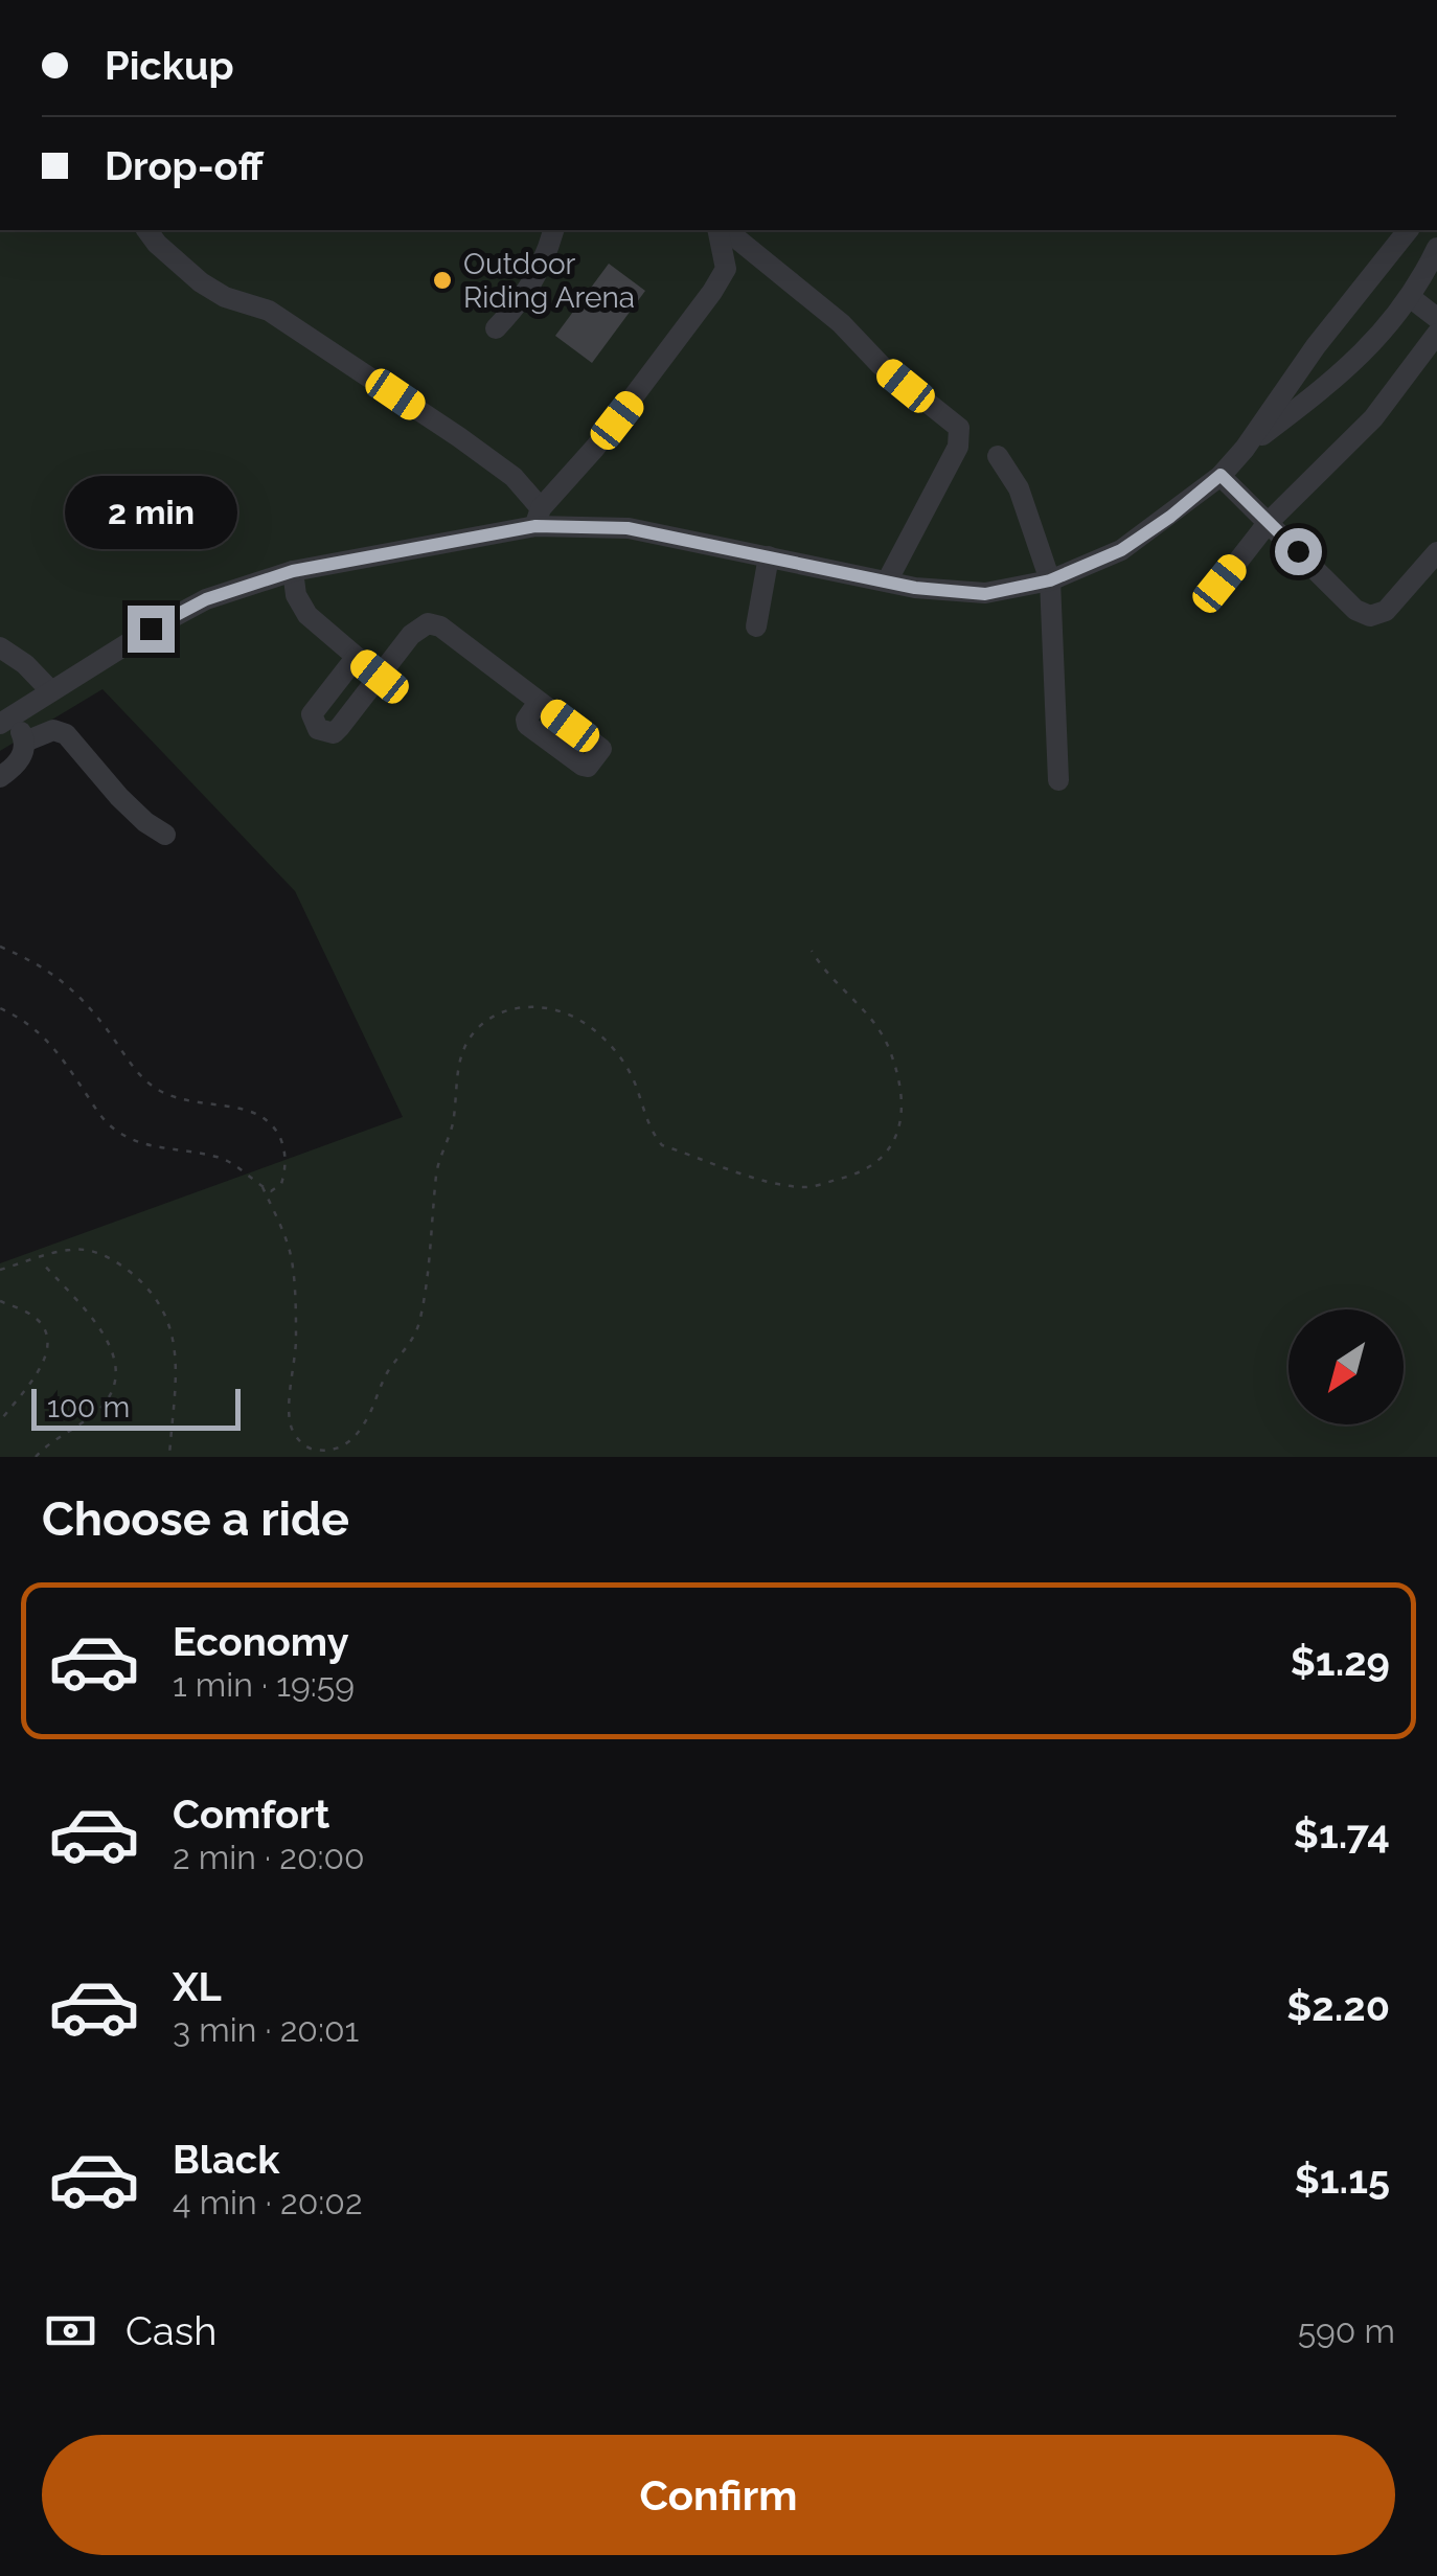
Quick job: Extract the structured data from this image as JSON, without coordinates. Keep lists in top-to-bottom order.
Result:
{
  "places": ["Outdoor Riding Arena"],
  "scale_bar": "100 m",
  "north": "bottom left",
  "page": {
    "banner": ["Pickup", "Drop-off"],
    "bubble": "2 min",
    "scale": "100 m",
    "heading": "Choose a ride",
    "list": [
      {
        "name": "Economy",
        "note": "1 min · 19:59",
        "value": "$1.29"
      },
      {
        "name": "Comfort",
        "note": "2 min · 20:00",
        "value": "$1.74"
      },
      {
        "name": "XL",
        "note": "3 min · 20:01",
        "value": "$2.20"
      },
      {
        "name": "Black",
        "note": "4 min · 20:02",
        "value": "$1.15"
      }
    ],
    "pay": ["Cash", "590 m"],
    "buttons": "Confirm"
  }
}
